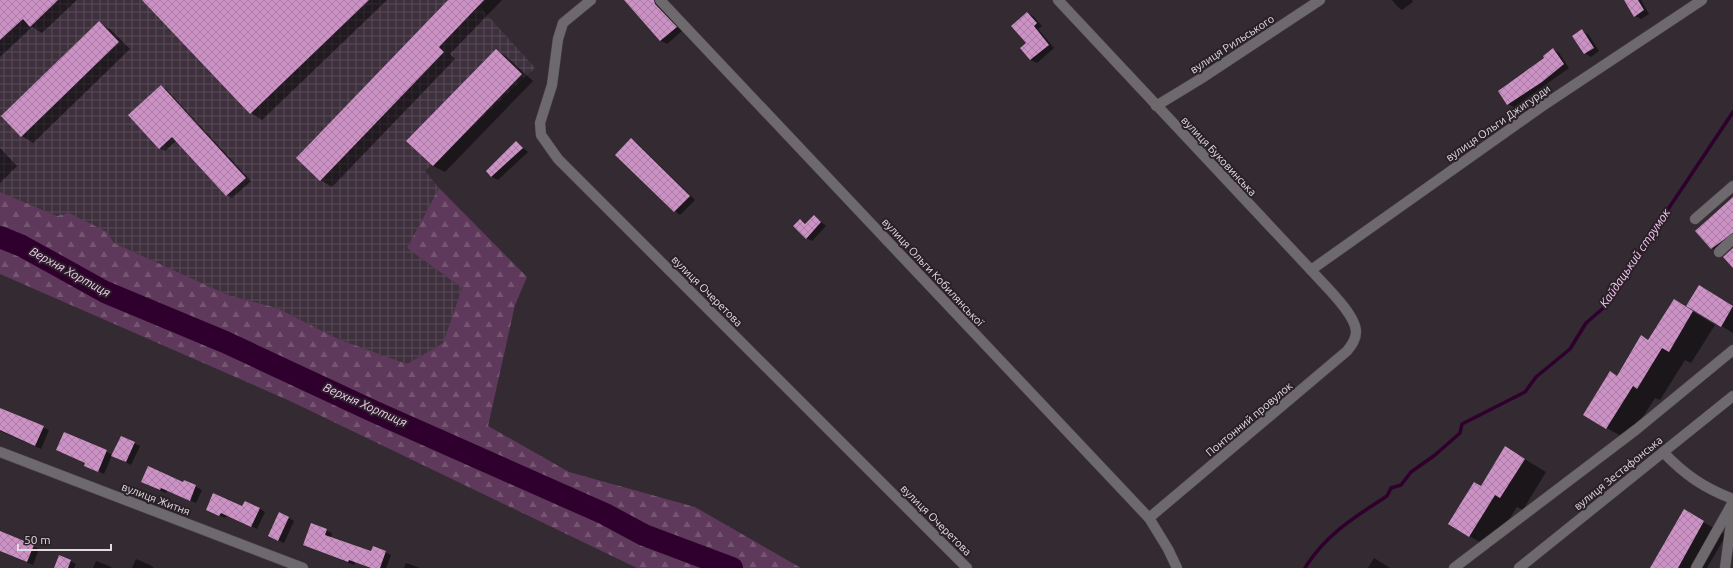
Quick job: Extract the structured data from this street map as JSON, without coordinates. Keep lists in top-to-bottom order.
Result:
{
  "streets": {
    "street": [
      "вулиця Рильського",
      "вулиця Ольги Джигурди",
      "вулиця Буковинська",
      "вулиця Ольги Кобилянської",
      "вулиця Очеретова",
      "Понтонний провулок",
      "вулиця Зестафонська",
      "вулиця Житня"
    ]
  },
  "crossings": [
    ["вулиця Рильського", "вулиця Буковинська"],
    ["вулиця Ольги Джигурди", "вулиця Буковинська"],
    ["вулиця Буковинська", "Понтонний провулок"],
    ["вулиця Ольги Кобилянської", "Понтонний провулок"]
  ],
  "water": ["Кайдацький струмок", "Верхня Хортиця"],
  "scale_bar": "50 m"
}
